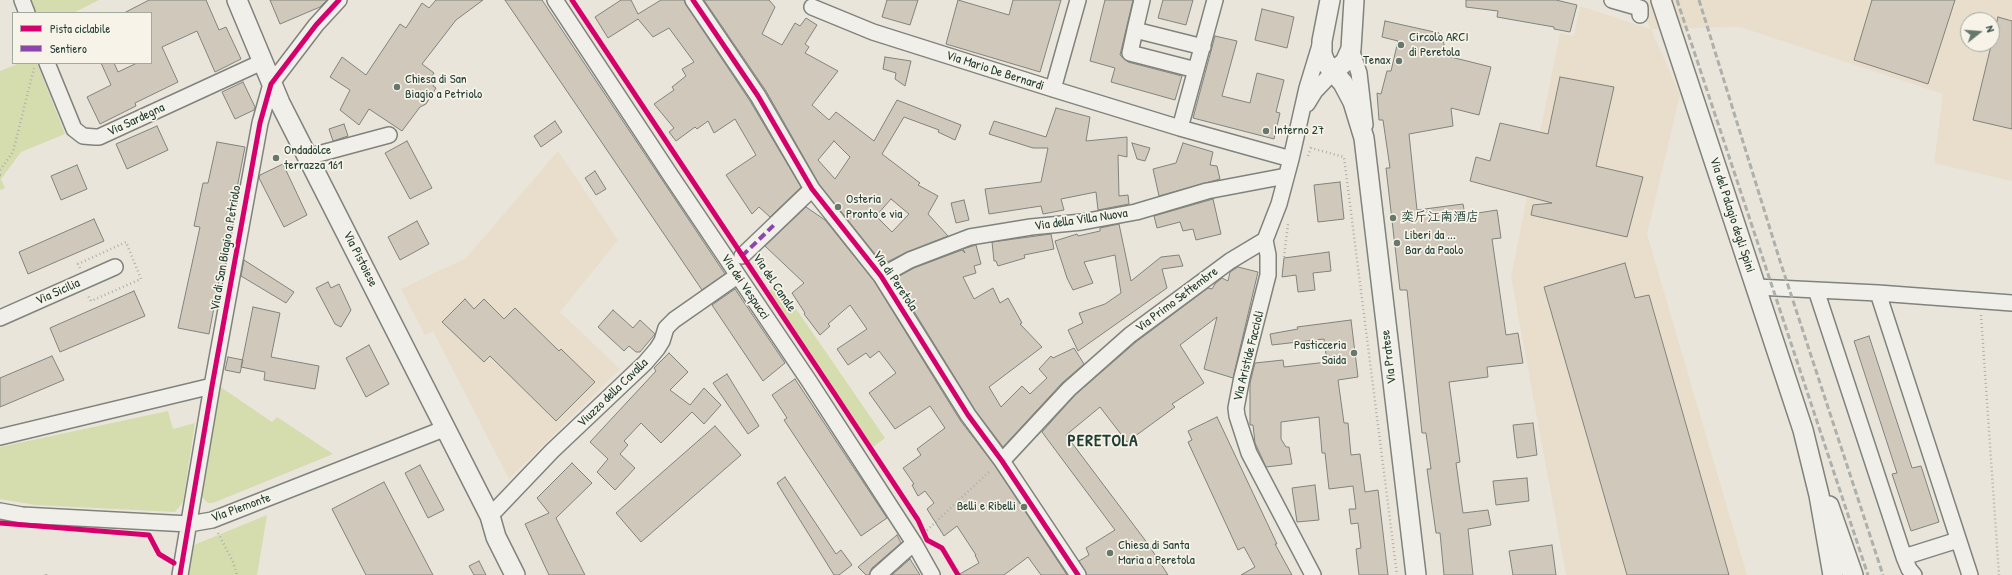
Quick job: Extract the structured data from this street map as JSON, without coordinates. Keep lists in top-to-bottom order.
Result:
{
  "streets": {
    "main road": ["Via del Palagio degli Spini", "Via Pistoiese", "Via Pratese"],
    "street": [
      "Via Mario De Bernardi",
      "Via Sardegna",
      "Via della Villa Nuova",
      "Via di San Biagio a Petriolo",
      "Via di Peretola",
      "Via dei Vespucci",
      "Via Sicilia",
      "Via Primo Settembre",
      "Via Aristide Faccioli",
      "Viuzzo della Cavalla",
      "Via Piemonte"
    ],
    "cycle path": ["Via del Canale"]
  },
  "crossings": [
    ["Via Sardegna", "Via Pistoiese"],
    ["Via della Villa Nuova", "Via di Peretola"],
    ["Via di San Biagio a Petriolo", "Via Pistoiese"],
    ["Via di San Biagio a Petriolo", "Via Piemonte"],
    ["Via Pistoiese", "Viuzzo della Cavalla"],
    ["Via Pistoiese", "Via Piemonte"],
    ["Via di Peretola", "Via Primo Settembre"],
    ["Via dei Vespucci", "Viuzzo della Cavalla"],
    ["Via Primo Settembre", "Via Aristide Faccioli"]
  ],
  "districts": ["PERETOLA"],
  "places": [
    "Circolo ARCI di Peretola",
    "Tenax",
    "Chiesa di San Biagio a Petriolo",
    "Interno 27",
    "Ondadolce terrazza 161",
    "Osteria Pronto e via",
    "奕斤江南酒店",
    "Liberi da ... Bar da Paolo",
    "Pasticceria Saida",
    "Belli e Ribelli",
    "Chiesa di Santa Maria a Peretola"
  ],
  "legend": ["Pista ciclabile", "Sentiero"],
  "north": "right"
}
